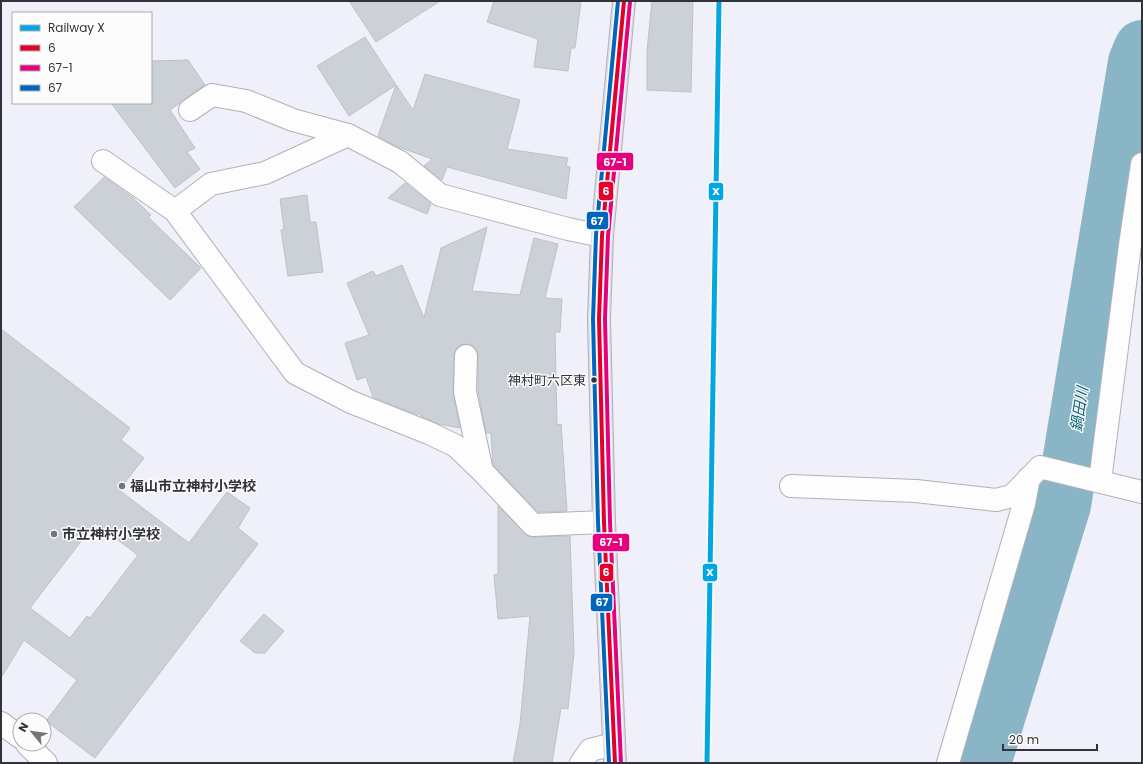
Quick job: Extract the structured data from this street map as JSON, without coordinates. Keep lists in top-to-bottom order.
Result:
{
  "water": ["鍋田川"],
  "places": ["神村町六区東", "福山市立神村小学校", "市立神村小学校"],
  "lines": [
    "rail line X",
    "transit line 6",
    "transit line 67",
    "transit line 67-1"
  ],
  "legend": [
    "Railway X",
    "6",
    "67-1",
    "67"
  ],
  "scale_bar": "20 m",
  "north": "top left"
}
